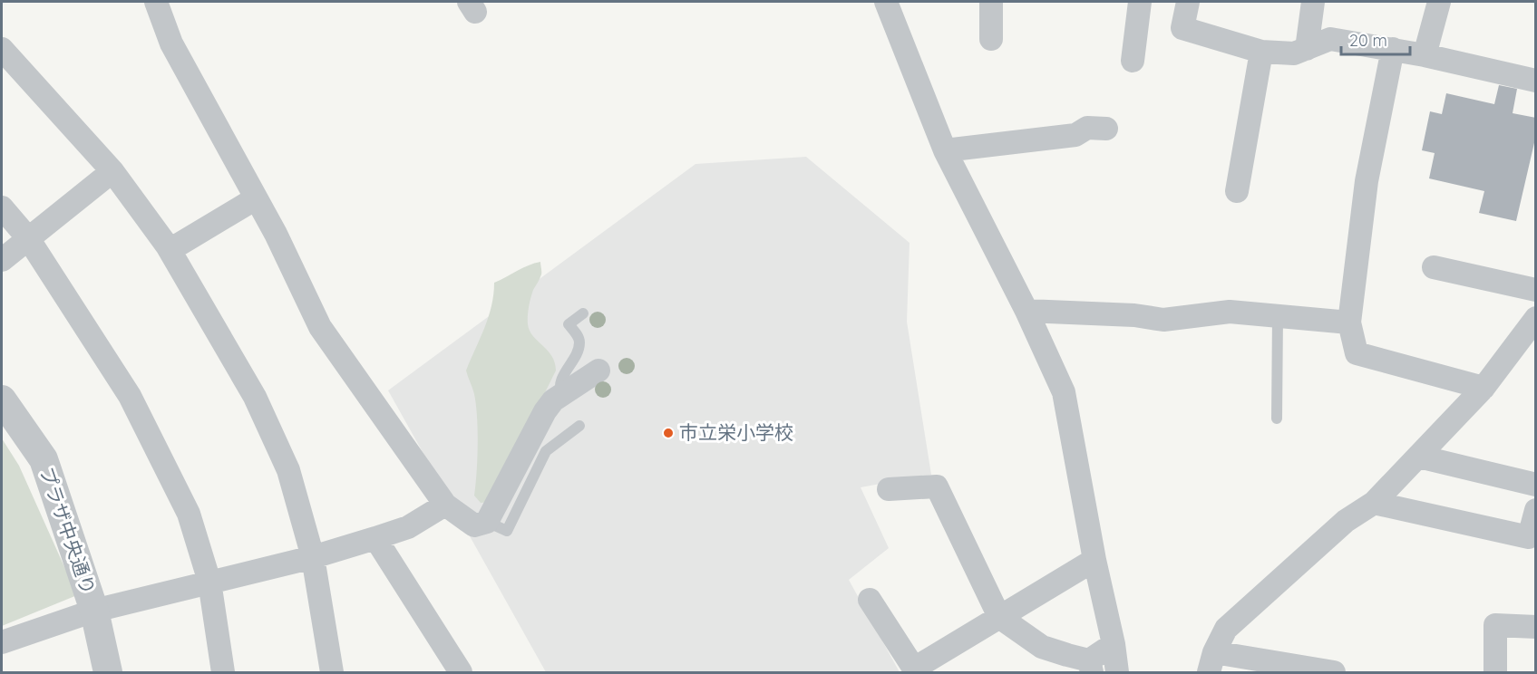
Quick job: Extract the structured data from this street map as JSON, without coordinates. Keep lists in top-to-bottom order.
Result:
{
  "streets": {
    "street": ["プラザ中央通り"]
  },
  "places": ["市立栄小学校"],
  "scale_bar": "20 m"
}
